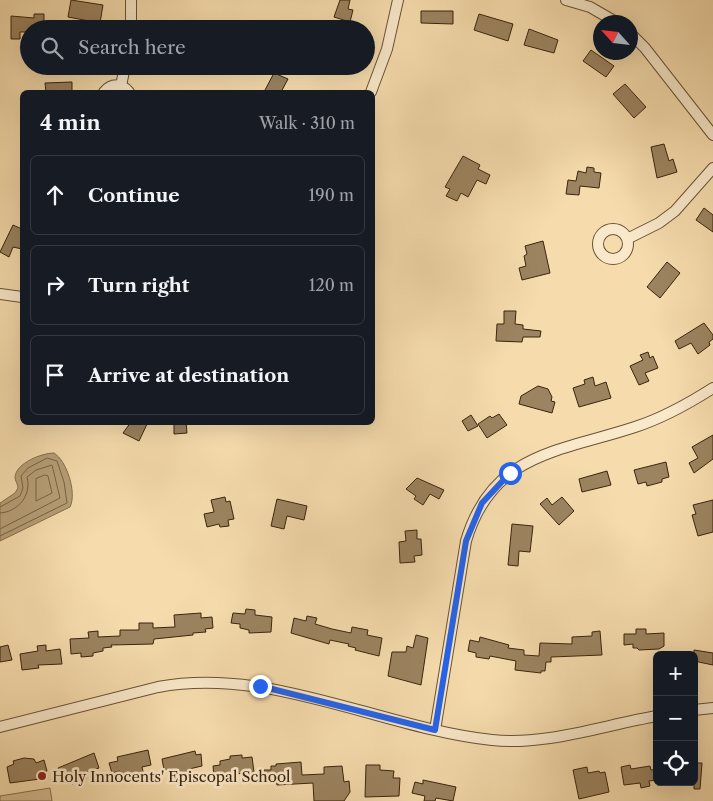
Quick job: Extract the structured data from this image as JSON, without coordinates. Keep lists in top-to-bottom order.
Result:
{
  "places": ["Holy Innocents' Episcopal School"],
  "north": "top left",
  "page": {
    "search": "Search here",
    "heading": ["4 min", "Walk · 310 m"],
    "list": [
      ["Continue", "190 m"],
      ["Turn right", "120 m"],
      "Arrive at destination"
    ],
    "map_buttons": ["+", "−"]
  }
}
